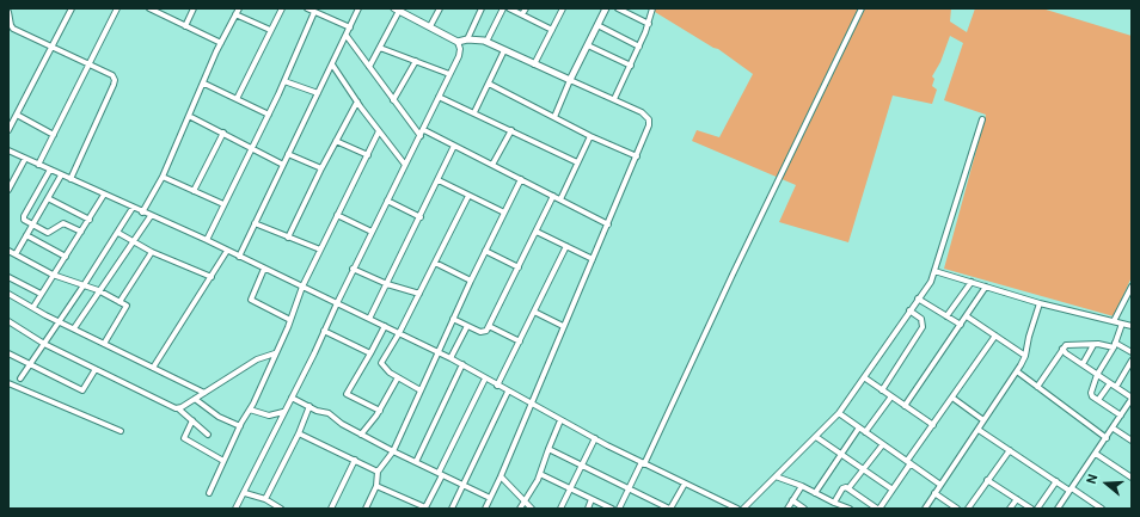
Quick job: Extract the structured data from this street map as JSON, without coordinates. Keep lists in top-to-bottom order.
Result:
{
  "north": "left"
}
